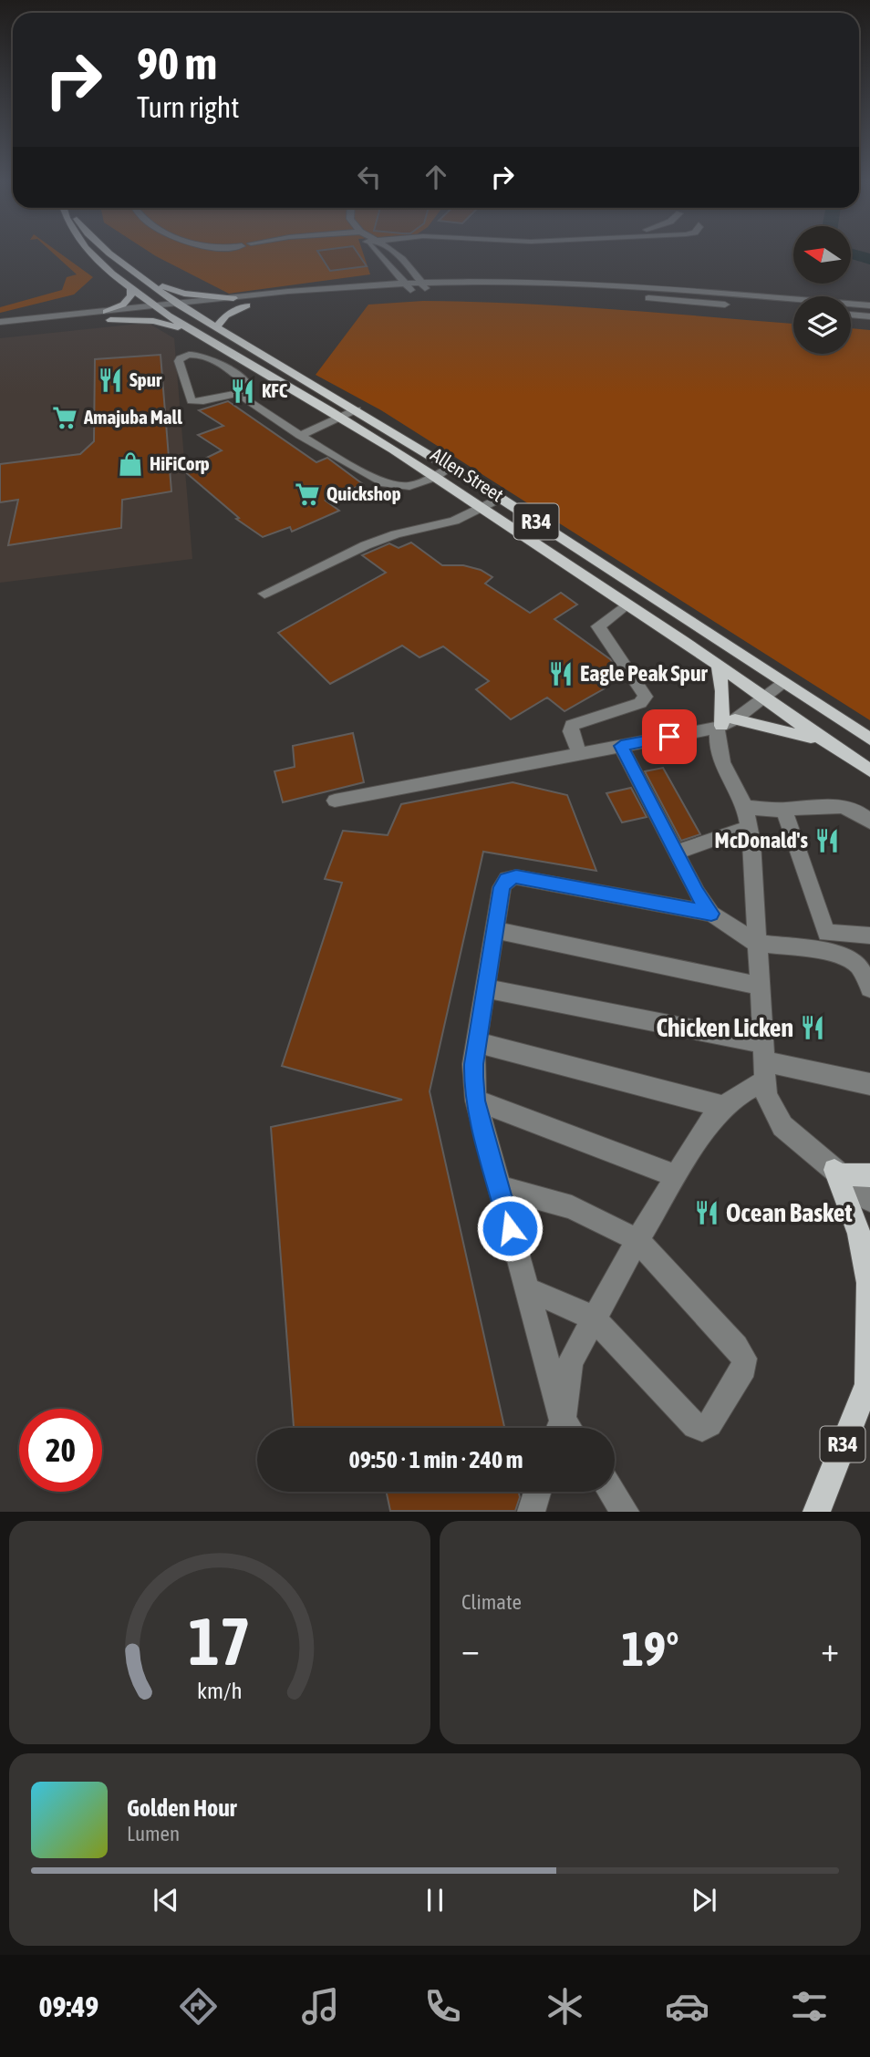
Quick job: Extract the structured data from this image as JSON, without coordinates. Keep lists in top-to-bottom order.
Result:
{
  "streets": {
    "main road": ["Allen Street", "R34"]
  },
  "places": {
    "restaurant": [
      "Spur",
      "KFC",
      "Eagle Peak Spur",
      "McDonald's",
      "Chicken Licken",
      "Ocean Basket"
    ],
    "supermarket": ["Amajuba Mall", "Quickshop"],
    "shop": ["HiFiCorp"]
  },
  "north": "left",
  "page": {
    "turn": ["90 m", "Turn right"],
    "limit": "20",
    "trip": "09:50 · 1 min · 240 m",
    "tile": "Climate",
    "heat": ["−", "19°", "+"],
    "song": ["Golden Hour", "Lumen"],
    "tabs": "09:49",
    "gauge": ["17", "km/h"]
  }
}
